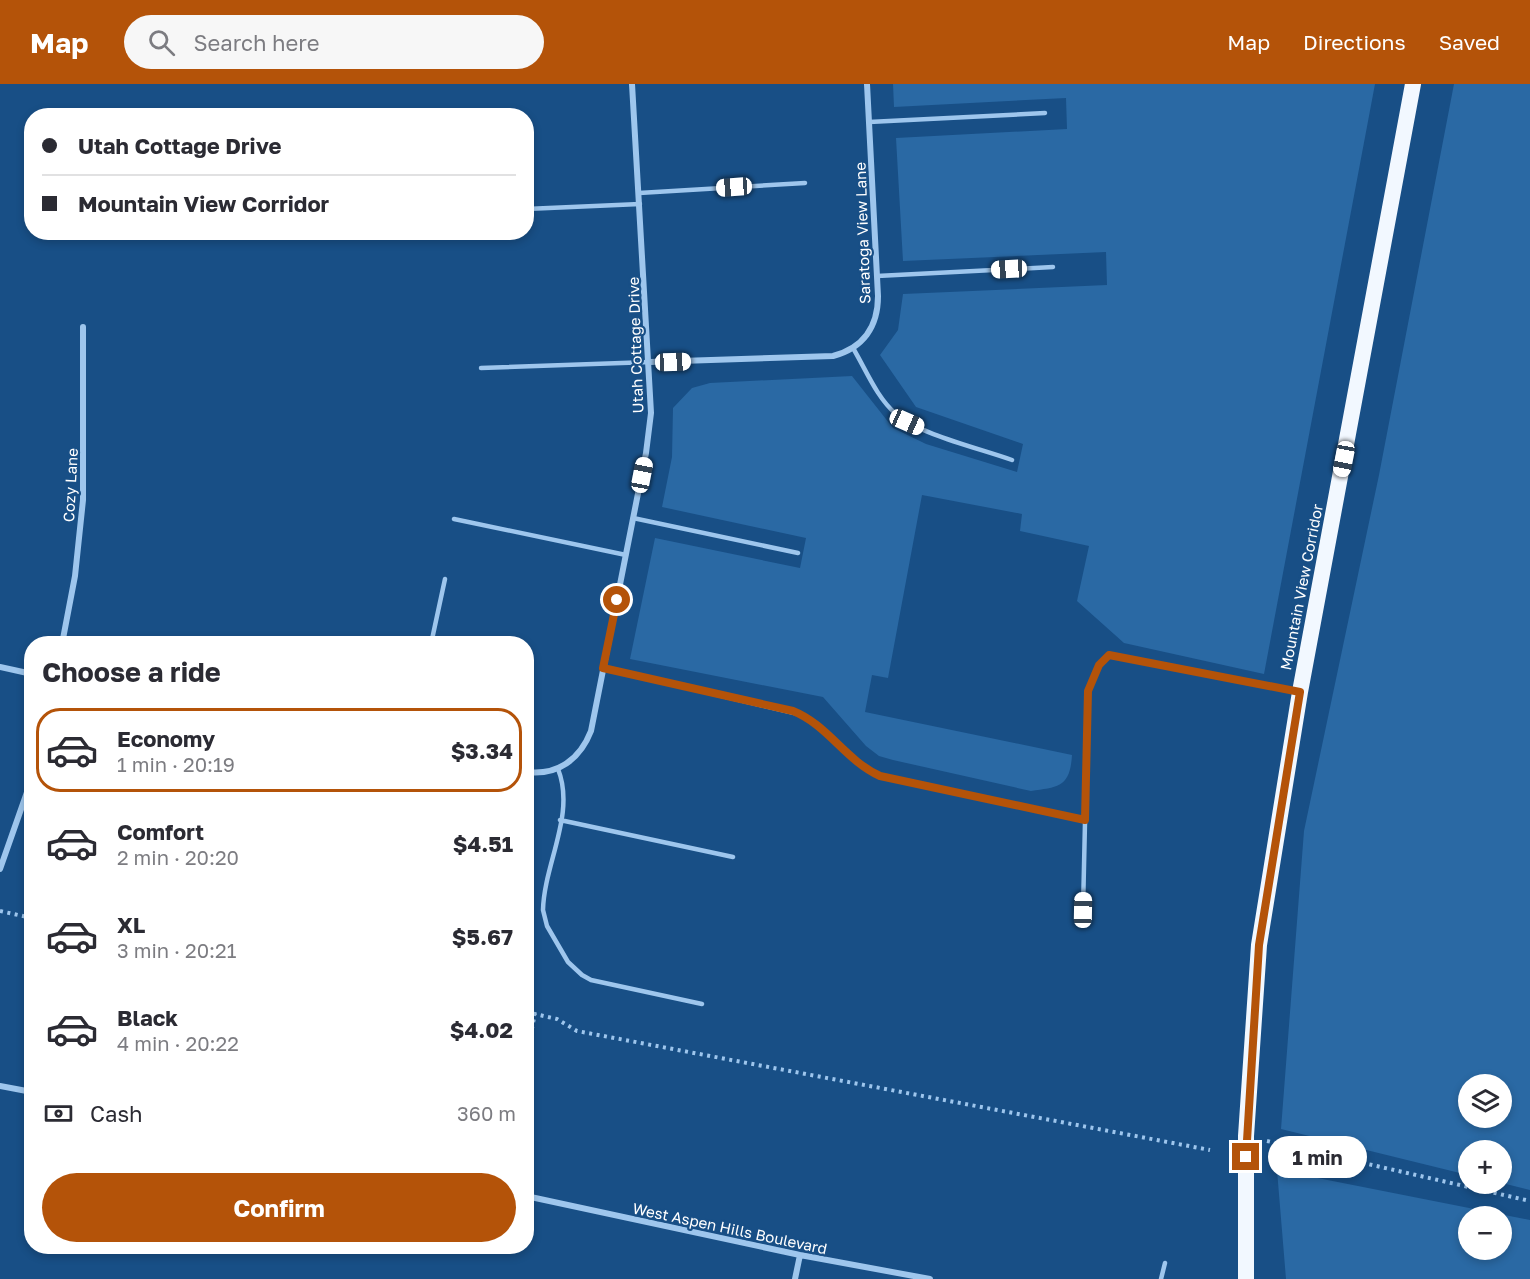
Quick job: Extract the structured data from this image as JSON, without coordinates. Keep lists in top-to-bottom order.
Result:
{
  "streets": {
    "highway": ["Mountain View Corridor"],
    "street": [
      "Saratoga View Lane",
      "Utah Cottage Drive",
      "Cozy Lane",
      "West Aspen Hills Boulevard"
    ]
  },
  "page": {
    "header": "Map",
    "search": "Search here",
    "nav": ["Map", "Directions", "Saved"],
    "banner": ["Utah Cottage Drive", "Mountain View Corridor"],
    "heading": "Choose a ride",
    "list": [
      {
        "name": "Economy",
        "note": "1 min · 20:19",
        "value": "$3.34"
      },
      {
        "name": "Comfort",
        "note": "2 min · 20:20",
        "value": "$4.51"
      },
      {
        "name": "XL",
        "note": "3 min · 20:21",
        "value": "$5.67"
      },
      {
        "name": "Black",
        "note": "4 min · 20:22",
        "value": "$4.02"
      }
    ],
    "map_buttons": ["+", "−"],
    "pay": ["Cash", "360 m"],
    "bubble": "1 min",
    "buttons": "Confirm"
  }
}
